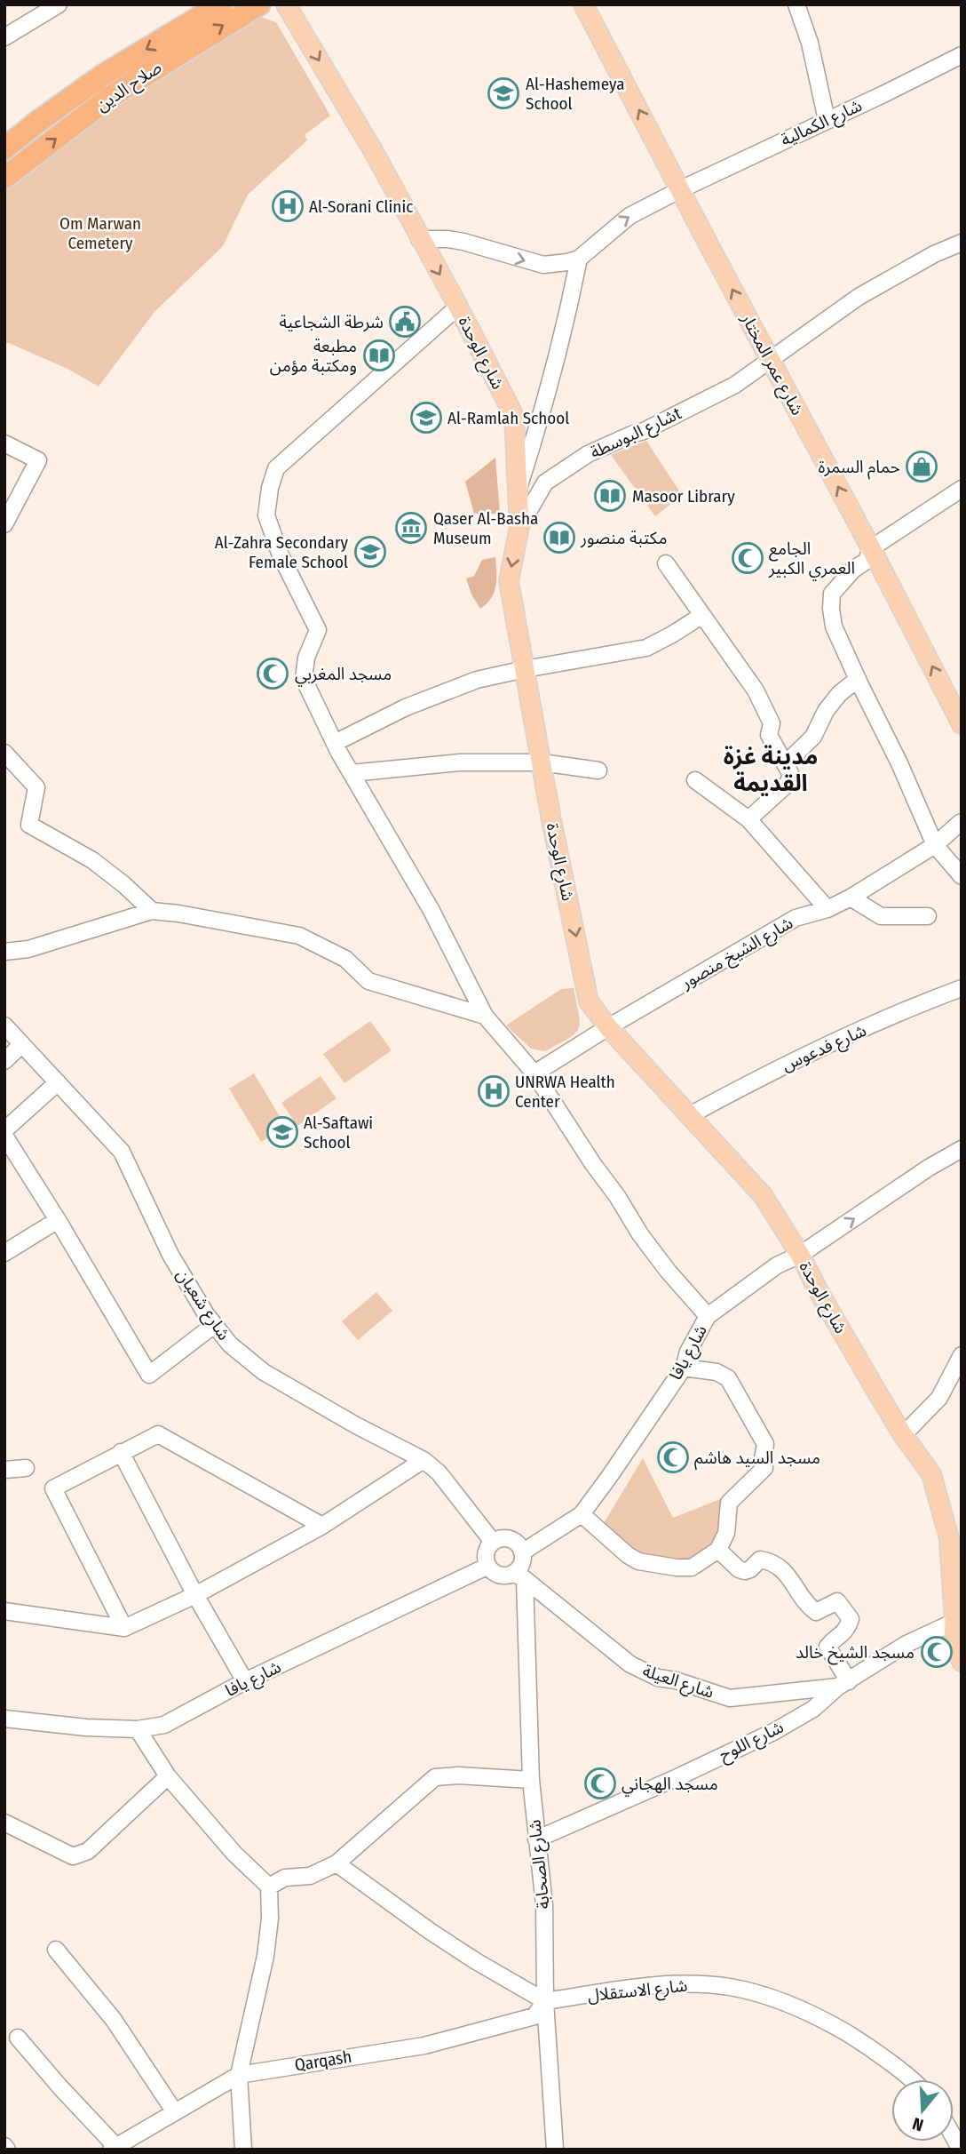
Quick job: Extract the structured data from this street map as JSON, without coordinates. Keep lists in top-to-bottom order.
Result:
{
  "streets": {
    "highway": ["صلاح الدين"],
    "main road": ["شارع الوحدة", "شارع عمر المختار"],
    "street": [
      "شارع الكمالية",
      "شارع البوسطةt",
      "شارع الشيخ منصور",
      "شارع فدعوس",
      "شارع شعبان",
      "شارع يافا",
      "شارع العيلة",
      "شارع اللوح",
      "شارع الصحابة",
      "شارع الاستقلال",
      "Qarqash"
    ]
  },
  "crossings": [
    ["شارع الكمالية", "شارع عمر المختار"],
    ["شارع الوحدة", "شارع البوسطةt"],
    ["شارع الوحدة", "شارع الشيخ منصور"],
    ["شارع الوحدة", "شارع فدعوس"],
    ["شارع الوحدة", "شارع يافا"],
    ["شارع الوحدة", "شارع اللوح"],
    ["شارع عمر المختار", "شارع البوسطةt"],
    ["شارع شعبان", "شارع يافا"],
    ["شارع شعبان", "شارع العيلة"],
    ["شارع شعبان", "شارع الصحابة"],
    ["شارع يافا", "شارع العيلة"],
    ["شارع يافا", "شارع الصحابة"],
    ["شارع العيلة", "شارع اللوح"],
    ["شارع العيلة", "شارع الصحابة"],
    ["شارع اللوح", "شارع الصحابة"],
    ["شارع الصحابة", "شارع الاستقلال"],
    ["شارع الصحابة", "Qarqash"],
    ["شارع الاستقلال", "Qarqash"]
  ],
  "one_way": ["شارع الوحدة", "شارع عمر المختار"],
  "districts": ["مدينة غزة القديمة"],
  "parks": ["Om Marwan Cemetery"],
  "places": {
    "school or university": [
      "Al-Hashemeya School",
      "Al-Ramlah School",
      "Al-Zahra Secondary Female School",
      "Al-Saftawi School"
    ],
    "hospital": ["Al-Sorani Clinic", "UNRWA Health Center"],
    "public building": ["شرطة الشجاعية"],
    "library": ["مطبعة ومكتبة مؤمن", "Masoor Library", "مكتبة منصور"],
    "shop": ["حمام السمرة"],
    "museum": ["Qaser Al-Basha Museum"],
    "mosque": [
      "الجامع العمري الكبير",
      "مسجد المغربي",
      "مسجد السيد هاشم",
      "مسجد الشيخ خالد",
      "مسجد الهجاني"
    ]
  },
  "north": "bottom"
}
